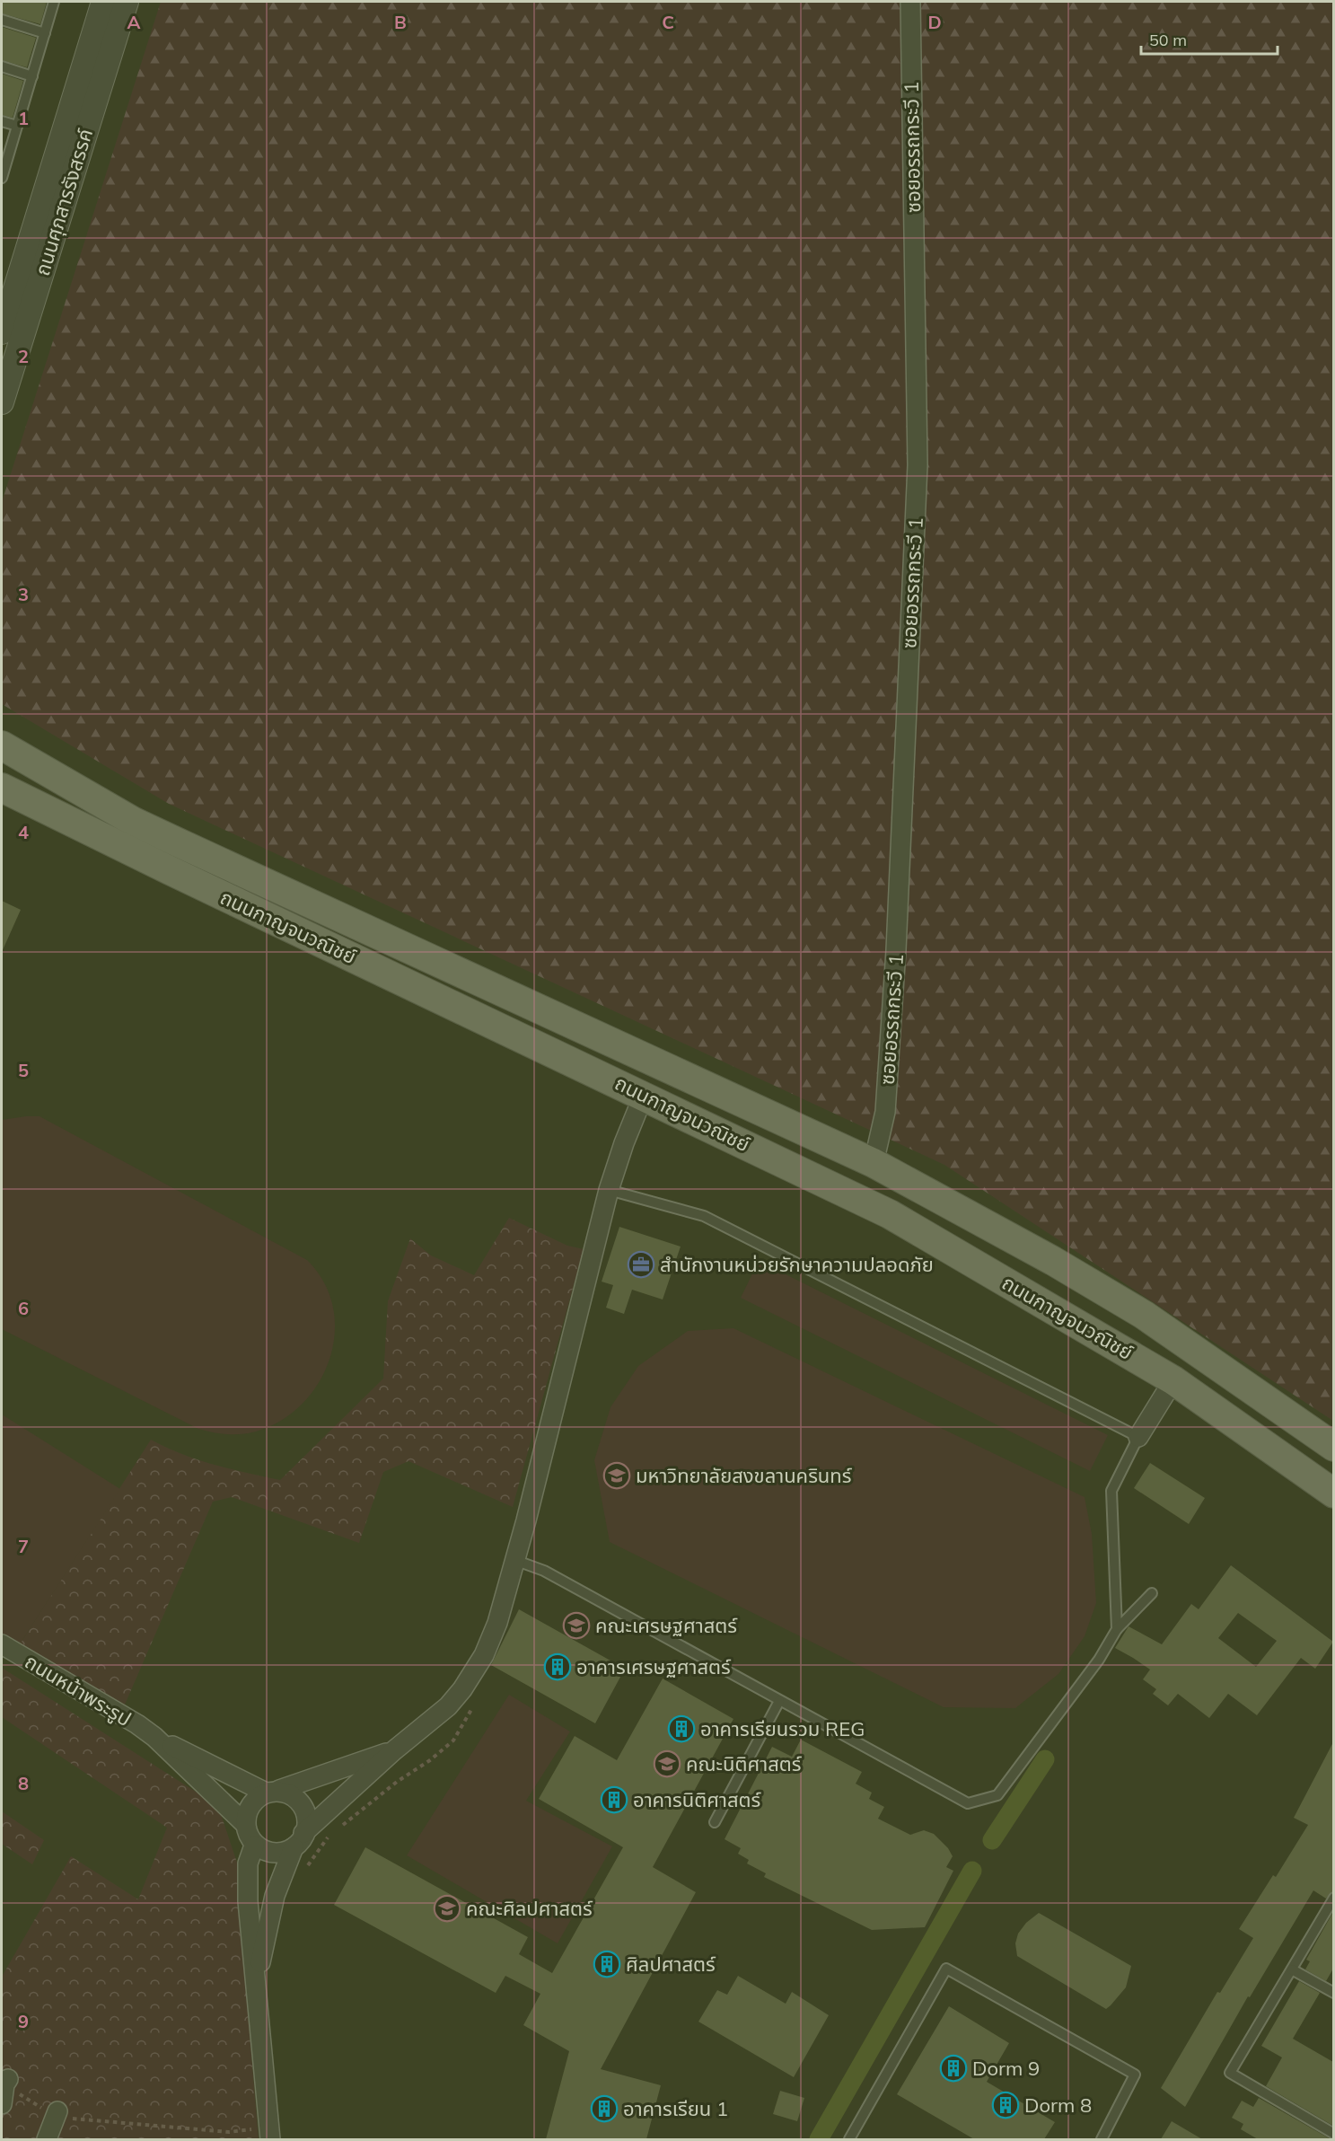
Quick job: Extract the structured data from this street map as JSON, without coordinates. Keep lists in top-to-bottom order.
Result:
{
  "streets": {
    "main road": ["ถนนกาญจนวณิชย์"],
    "street": ["ซอยอรรถกระวี 1", "ถนนศุภสารรังสรรค์", "ถนนหน้าพระรูป"]
  },
  "crossings": [
    ["ซอยอรรถกระวี 1", "ถนนกาญจนวณิชย์"]
  ],
  "places": {
    "office": ["สำนักงานหน่วยรักษาความปลอดภัย"],
    "school or university": [
      "มหาวิทยาลัยสงขลานครินทร์",
      "คณะเศรษฐศาสตร์",
      "คณะนิติศาสตร์",
      "คณะศิลปศาสตร์"
    ],
    "building": [
      "อาคารเศรษฐศาสตร์",
      "อาคารเรียนรวม REG",
      "อาคารนิติศาสตร์",
      "ศิลปศาสตร์",
      "Dorm 9",
      "Dorm 8",
      "อาคารเรียน 1"
    ]
  },
  "scale_bar": "50 m",
  "grid": {
    "columns": [
      "A",
      "B",
      "C",
      "D"
    ],
    "rows": [
      "1",
      "2",
      "3",
      "4",
      "5",
      "6",
      "7",
      "8",
      "9"
    ]
  }
}
